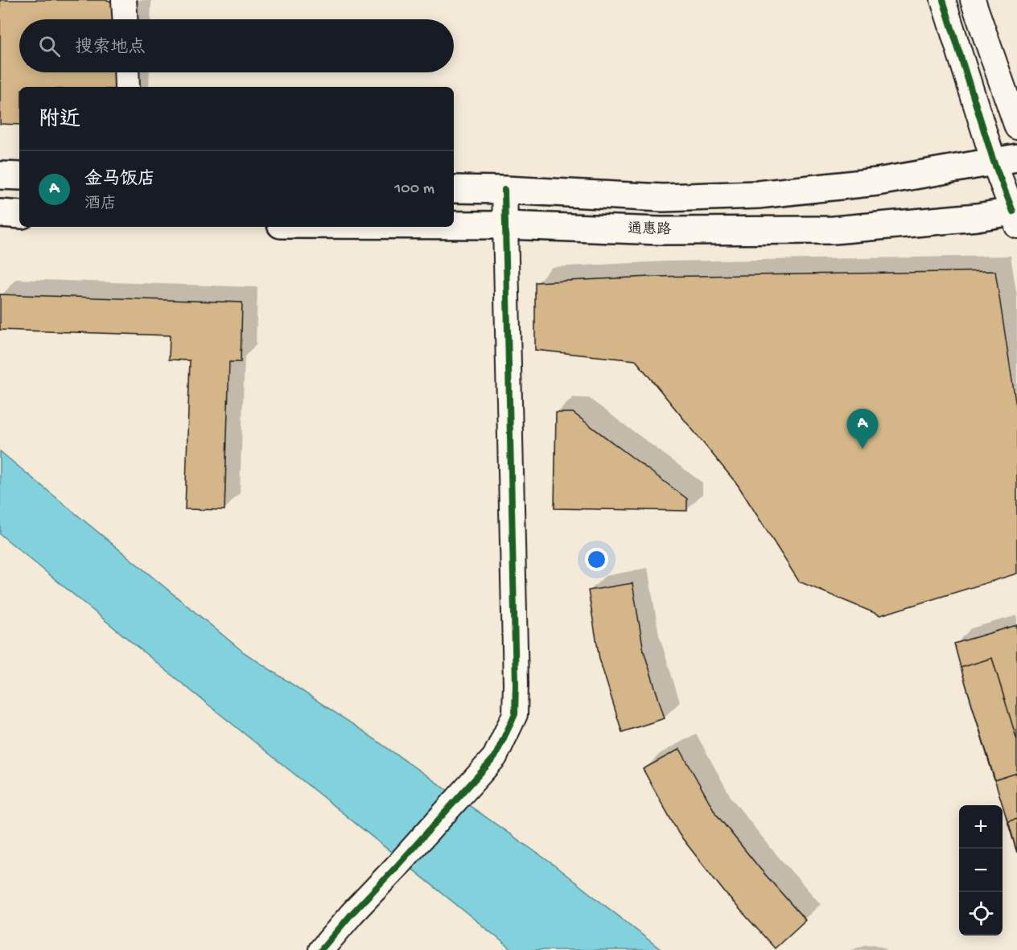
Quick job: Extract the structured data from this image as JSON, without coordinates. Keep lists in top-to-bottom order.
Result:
{
  "streets": {
    "main road": ["通惠路"]
  },
  "page": {
    "search": "搜索地点",
    "heading": "附近",
    "list": [
      {
        "mark": "A",
        "name": "金马饭店",
        "note": "酒店",
        "value": "100 m"
      }
    ],
    "pins": "A",
    "map_buttons": ["+", "−"]
  }
}
